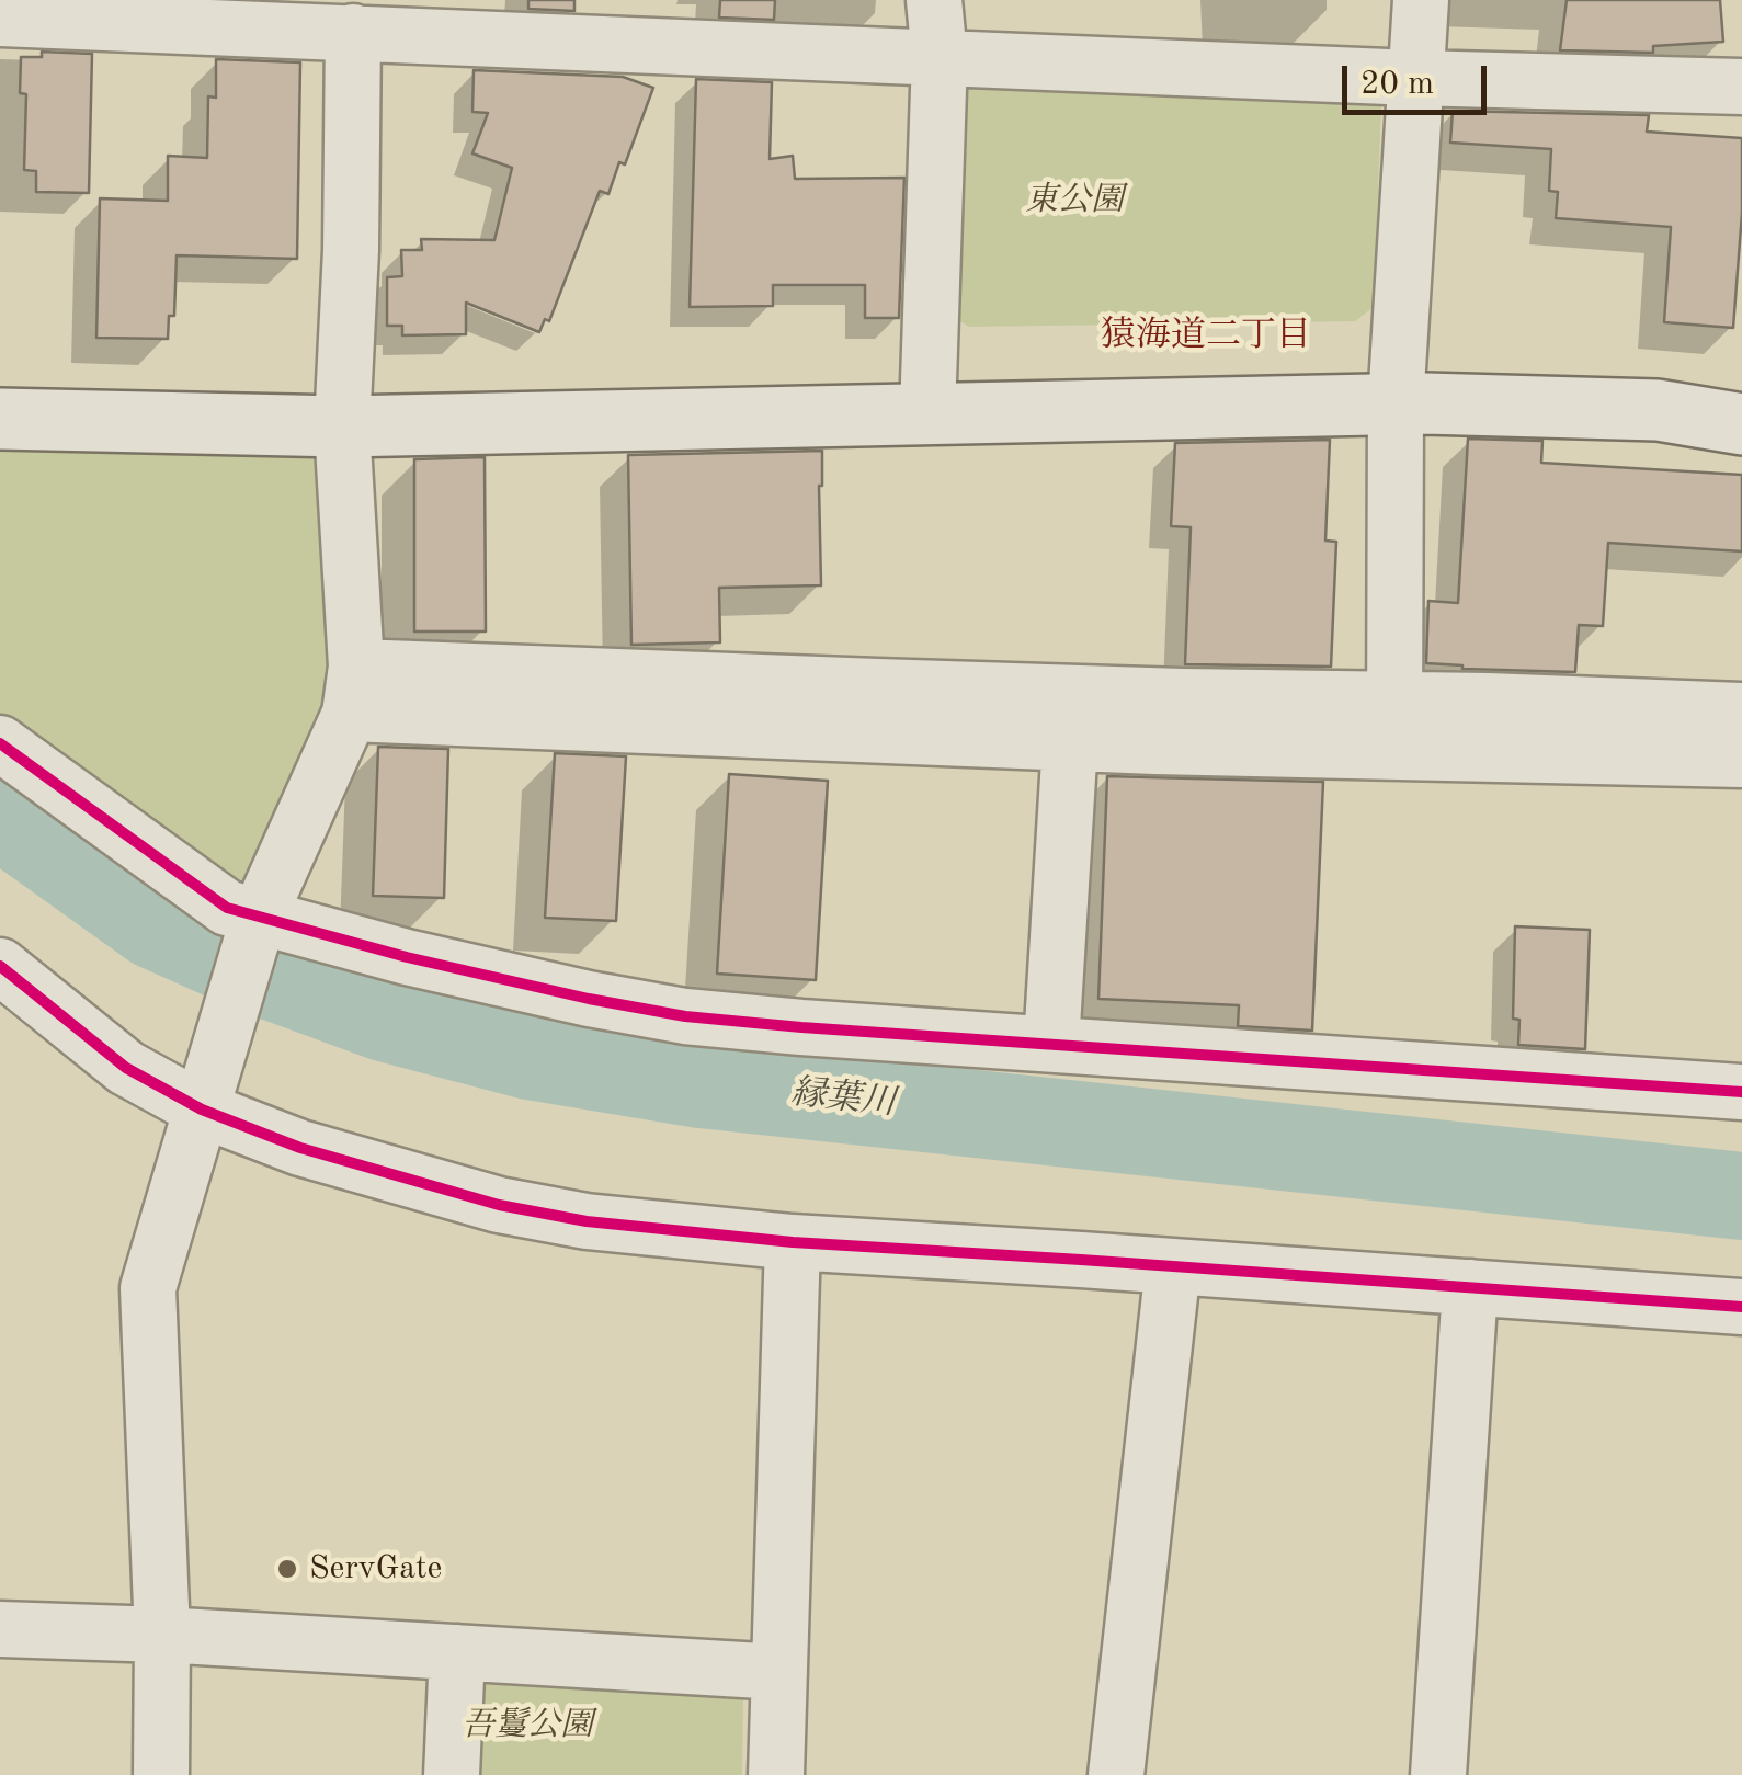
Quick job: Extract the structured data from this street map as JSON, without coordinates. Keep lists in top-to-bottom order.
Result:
{
  "districts": ["猿海道二丁目"],
  "water": ["縁葉川"],
  "parks": ["東公園", "吾鬘公園"],
  "places": ["ServGate"],
  "scale_bar": "20 m"
}
